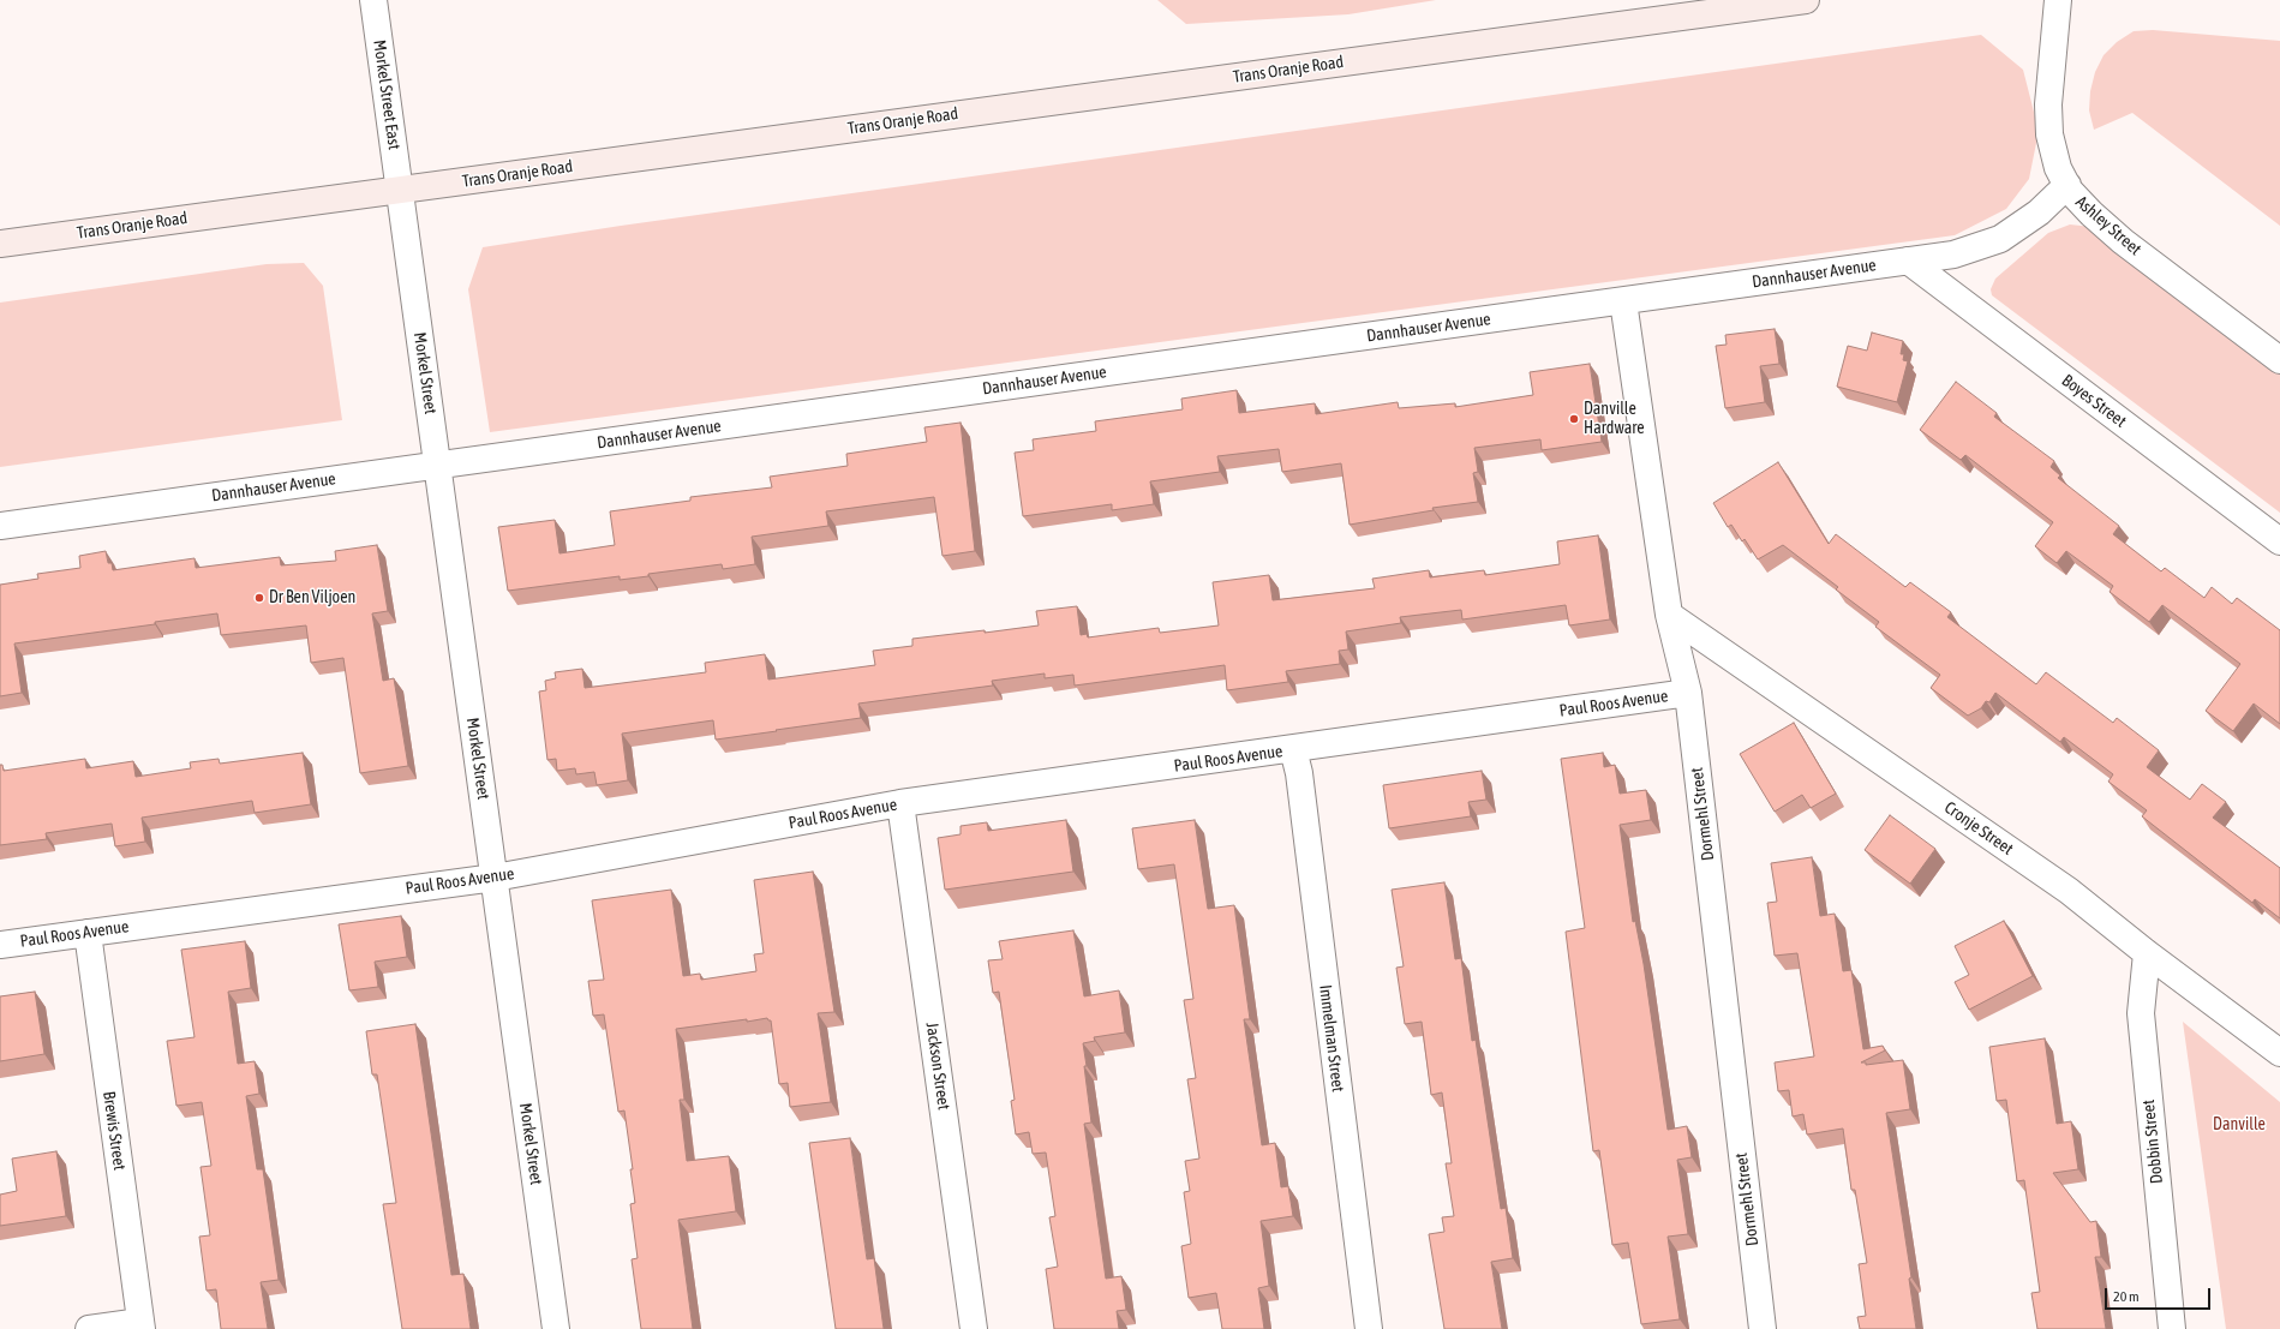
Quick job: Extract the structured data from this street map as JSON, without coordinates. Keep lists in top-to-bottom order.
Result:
{
  "streets": {
    "main road": ["Trans Oranje Road"],
    "street": [
      "Morkel Street East",
      "Ashley Street",
      "Dannhauser Avenue",
      "Morkel Street",
      "Boyes Street",
      "Paul Roos Avenue",
      "Dormehl Street",
      "Cronje Street",
      "Immelman Street",
      "Jackson Street",
      "Brewis Street",
      "Dobbin Street"
    ]
  },
  "crossings": [
    ["Trans Oranje Road", "Morkel Street East"],
    ["Trans Oranje Road", "Morkel Street"],
    ["Morkel Street East", "Morkel Street"],
    ["Ashley Street", "Dannhauser Avenue"],
    ["Dannhauser Avenue", "Morkel Street"],
    ["Dannhauser Avenue", "Boyes Street"],
    ["Dannhauser Avenue", "Dormehl Street"],
    ["Morkel Street", "Paul Roos Avenue"],
    ["Paul Roos Avenue", "Dormehl Street"],
    ["Paul Roos Avenue", "Immelman Street"],
    ["Paul Roos Avenue", "Jackson Street"],
    ["Paul Roos Avenue", "Brewis Street"],
    ["Dormehl Street", "Cronje Street"],
    ["Cronje Street", "Dobbin Street"]
  ],
  "parks": ["Danville"],
  "places": ["Danville Hardware", "Dr Ben Viljoen"],
  "scale_bar": "20 m"
}
